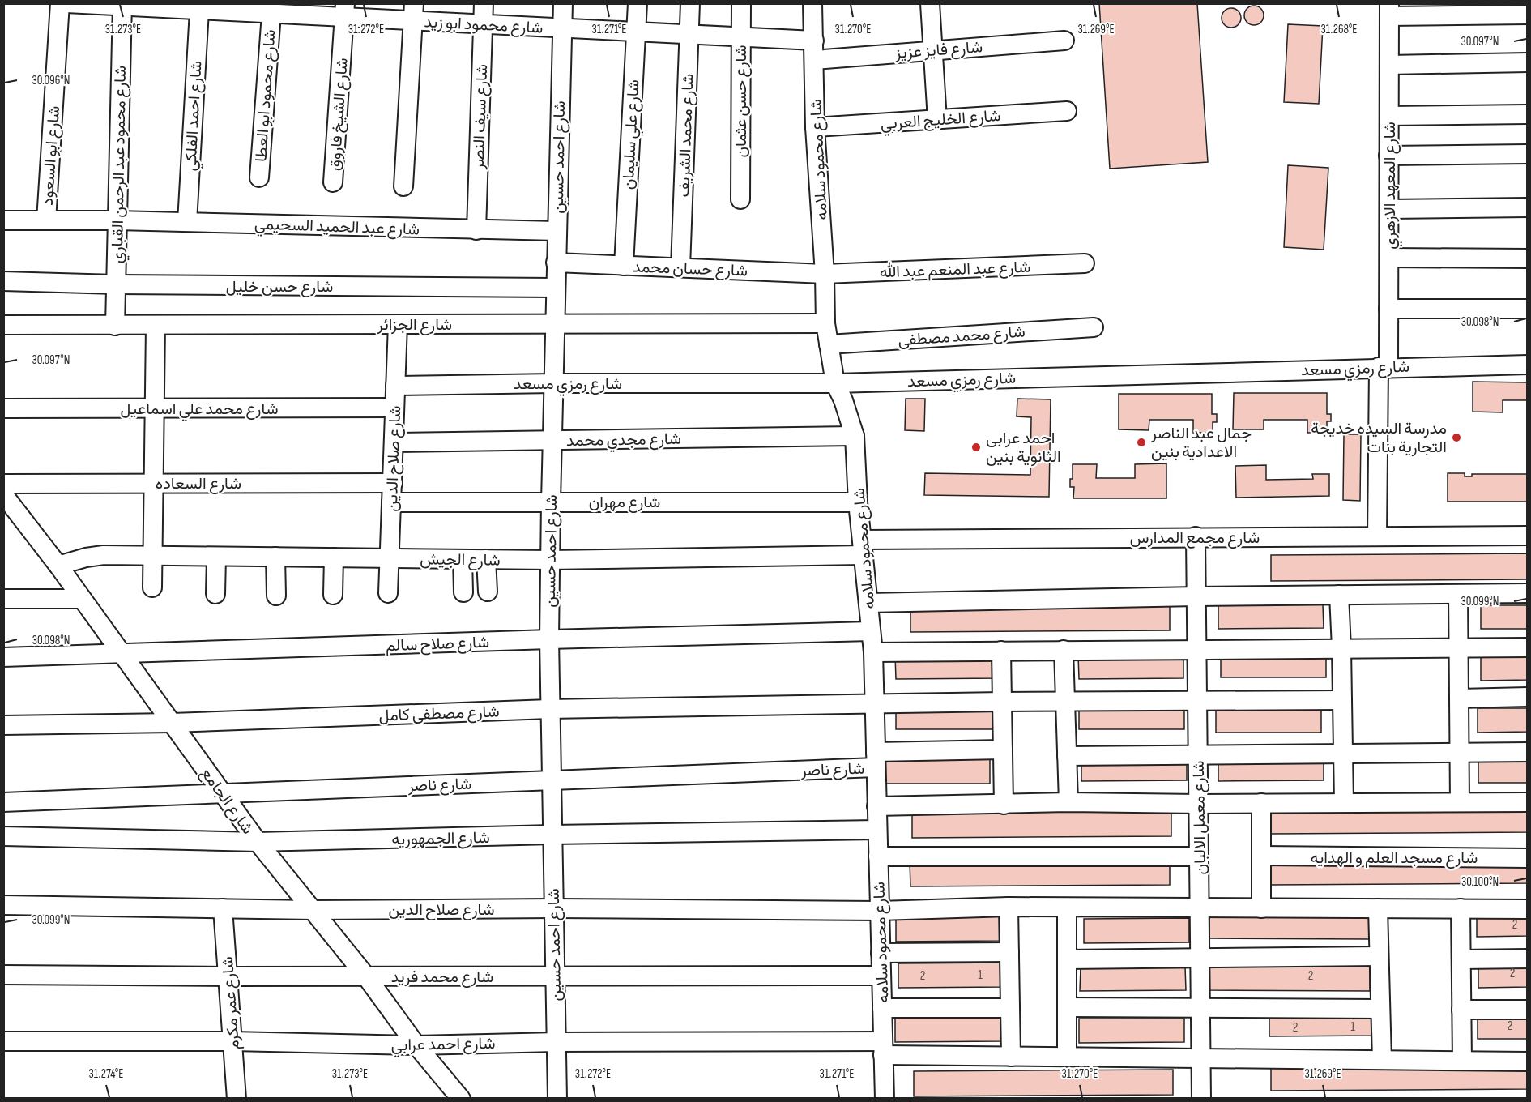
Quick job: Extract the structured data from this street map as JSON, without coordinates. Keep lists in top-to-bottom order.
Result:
{
  "streets": {
    "street": [
      "شارع محمود ابو زيد",
      "شارع فايز عزيز",
      "شارع محمود ابو العطا",
      "شارع حسن عثمان",
      "شارع الشيخ فاروق",
      "شارع احمد الفلكي",
      "شارع سيف النصر",
      "شارع الخليج العربي",
      "شارع علي سليمان",
      "شارع محمد الشريف",
      "شارع ابو السعود",
      "شارع احمد حسين",
      "شارع محمود سلامه",
      "شارع محمود عبد الرحمن القباري",
      "شارع المعهد الازهري",
      "شارع عبد الحميد السحيمي",
      "شارع حسان محمد",
      "شارع عبد المنعم عبد الله",
      "شارع حسن خليل",
      "شارع الجزائر",
      "شارع محمد مصطفى",
      "شارع رمزي مسعد",
      "شارع محمد علي اسماعيل",
      "شارع مجدي محمد",
      "شارع صلاح الدين",
      "شارع السعاده",
      "شارع مهران",
      "شارع مجمع المدارس",
      "شارع الجيش",
      "شارع صلاح سالم",
      "شارع مصطفى كامل",
      "شارع ناصر",
      "شارع الجامع",
      "شارع معمل الالبان",
      "شارع الجمهوريه",
      "شارع مسجد العلم و الهدايه",
      "شارع محمد فريد",
      "شارع عمر مكرم",
      "شارع احمد عرابي"
    ]
  },
  "crossings": [
    ["شارع محمود ابو زيد", "شارع محمود ابو العطا"],
    ["شارع محمود ابو زيد", "شارع حسن عثمان"],
    ["شارع محمود ابو زيد", "شارع الشيخ فاروق"],
    ["شارع محمود ابو زيد", "شارع احمد الفلكي"],
    ["شارع محمود ابو زيد", "شارع سيف النصر"],
    ["شارع محمود ابو زيد", "شارع علي سليمان"],
    ["شارع محمود ابو زيد", "شارع محمد الشريف"],
    ["شارع محمود ابو زيد", "شارع احمد حسين"],
    ["شارع محمود ابو زيد", "شارع محمود سلامه"],
    ["شارع محمود ابو زيد", "شارع محمود عبد الرحمن القباري"],
    ["شارع فايز عزيز", "شارع محمود سلامه"],
    ["شارع احمد الفلكي", "شارع عبد الحميد السحيمي"],
    ["شارع سيف النصر", "شارع عبد الحميد السحيمي"],
    ["شارع الخليج العربي", "شارع محمود سلامه"],
    ["شارع علي سليمان", "شارع حسان محمد"],
    ["شارع محمد الشريف", "شارع حسان محمد"],
    ["شارع ابو السعود", "شارع عبد الحميد السحيمي"],
    ["شارع احمد حسين", "شارع عبد الحميد السحيمي"],
    ["شارع احمد حسين", "شارع حسان محمد"],
    ["شارع احمد حسين", "شارع حسن خليل"],
    ["شارع احمد حسين", "شارع الجزائر"],
    ["شارع احمد حسين", "شارع رمزي مسعد"],
    ["شارع احمد حسين", "شارع مجدي محمد"],
    ["شارع احمد حسين", "شارع صلاح الدين"],
    ["شارع احمد حسين", "شارع مهران"],
    ["شارع احمد حسين", "شارع الجيش"],
    ["شارع احمد حسين", "شارع صلاح سالم"],
    ["شارع احمد حسين", "شارع مصطفى كامل"],
    ["شارع احمد حسين", "شارع ناصر"],
    ["شارع احمد حسين", "شارع الجمهوريه"],
    ["شارع احمد حسين", "شارع محمد فريد"],
    ["شارع احمد حسين", "شارع احمد عرابي"],
    ["شارع محمود سلامه", "شارع حسان محمد"],
    ["شارع محمود سلامه", "شارع عبد المنعم عبد الله"],
    ["شارع محمود سلامه", "شارع الجزائر"],
    ["شارع محمود سلامه", "شارع محمد مصطفى"],
    ["شارع محمود سلامه", "شارع رمزي مسعد"],
    ["شارع محمود سلامه", "شارع مجدي محمد"],
    ["شارع محمود سلامه", "شارع صلاح الدين"],
    ["شارع محمود سلامه", "شارع مهران"],
    ["شارع محمود سلامه", "شارع مجمع المدارس"],
    ["شارع محمود سلامه", "شارع الجيش"],
    ["شارع محمود سلامه", "شارع صلاح سالم"],
    ["شارع محمود سلامه", "شارع مصطفى كامل"],
    ["شارع محمود سلامه", "شارع ناصر"],
    ["شارع محمود سلامه", "شارع الجمهوريه"],
    ["شارع محمود سلامه", "شارع محمد فريد"],
    ["شارع محمود سلامه", "شارع احمد عرابي"],
    ["شارع محمود عبد الرحمن القباري", "شارع عبد الحميد السحيمي"],
    ["شارع محمود عبد الرحمن القباري", "شارع حسن خليل"],
    ["شارع محمود عبد الرحمن القباري", "شارع الجزائر"],
    ["شارع المعهد الازهري", "شارع رمزي مسعد"],
    ["شارع المعهد الازهري", "شارع مجمع المدارس"],
    ["شارع حسان محمد", "شارع عبد المنعم عبد الله"],
    ["شارع الجزائر", "شارع صلاح الدين"],
    ["شارع رمزي مسعد", "شارع صلاح الدين"],
    ["شارع محمد علي اسماعيل", "شارع صلاح الدين"],
    ["شارع مجدي محمد", "شارع صلاح الدين"],
    ["شارع صلاح الدين", "شارع السعاده"],
    ["شارع صلاح الدين", "شارع مهران"],
    ["شارع صلاح الدين", "شارع الجيش"],
    ["شارع صلاح الدين", "شارع الجامع"],
    ["شارع صلاح الدين", "شارع معمل الالبان"],
    ["شارع صلاح الدين", "شارع عمر مكرم"],
    ["شارع مجمع المدارس", "شارع الجيش"],
    ["شارع مجمع المدارس", "شارع معمل الالبان"],
    ["شارع الجيش", "شارع الجامع"],
    ["شارع صلاح سالم", "شارع الجامع"],
    ["شارع مصطفى كامل", "شارع الجامع"],
    ["شارع مصطفى كامل", "شارع معمل الالبان"],
    ["شارع ناصر", "شارع الجامع"],
    ["شارع الجامع", "شارع الجمهوريه"],
    ["شارع الجامع", "شارع محمد فريد"],
    ["شارع الجامع", "شارع احمد عرابي"],
    ["شارع معمل الالبان", "شارع احمد عرابي"],
    ["شارع محمد فريد", "شارع عمر مكرم"],
    ["شارع عمر مكرم", "شارع احمد عرابي"]
  ],
  "places": ["مدرسة السيده خديجة التجارية بنات", "جمال عبد الناصر الاعدادية بنين", "احمد عرابى الثانوية بنين"],
  "house_numbers": [
    "2",
    "2",
    "1",
    "2",
    "2",
    "2",
    "1",
    "2"
  ],
  "coordinates": [
    "31.273°E",
    "31.272°E",
    "31.271°E",
    "31.270°E",
    "31.269°E",
    "31.268°E",
    "30.097°N",
    "30.096°N",
    "30.098°N",
    "30.099°N",
    "30.100°N",
    "31.274°E"
  ]
}
